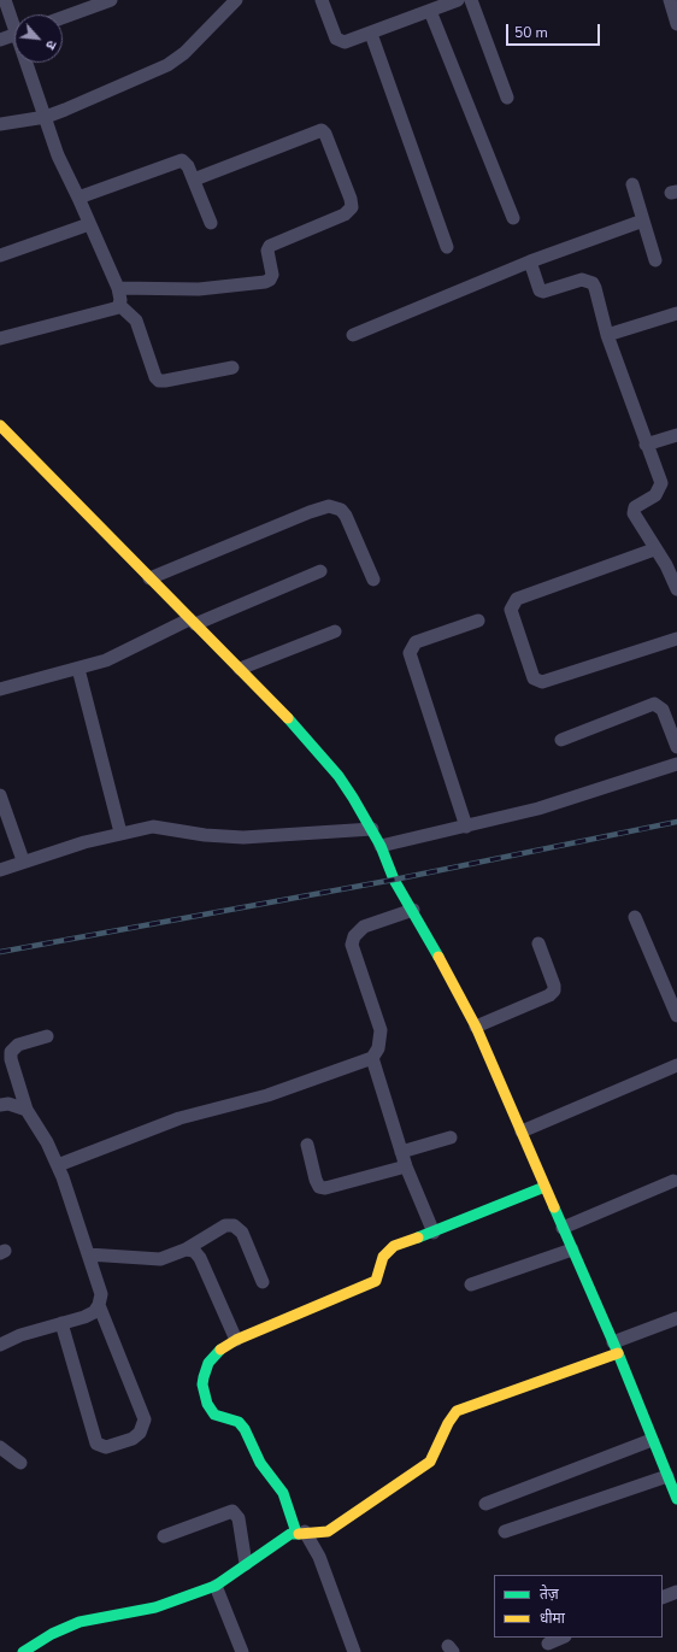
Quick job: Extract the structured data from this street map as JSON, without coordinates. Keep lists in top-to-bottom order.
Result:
{
  "legend": ["तेज़", "धीमा"],
  "scale_bar": "50 m",
  "north": "bottom right"
}
